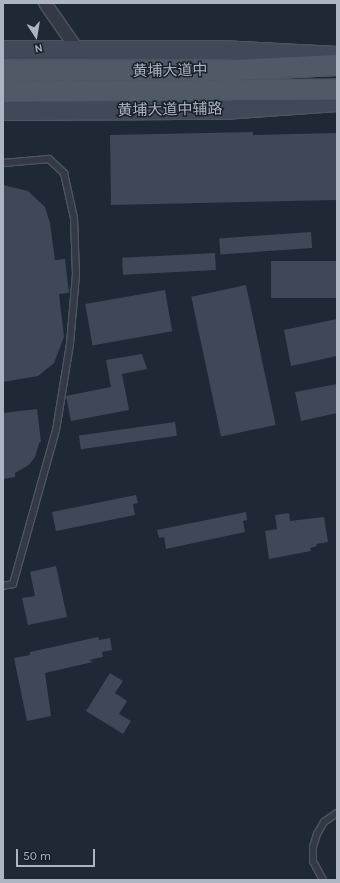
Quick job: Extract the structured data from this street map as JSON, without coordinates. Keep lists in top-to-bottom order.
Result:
{
  "streets": {
    "main road": ["黄埔大道中", "黄埔大道中辅路"]
  },
  "scale_bar": "50 m",
  "north": "bottom"
}
